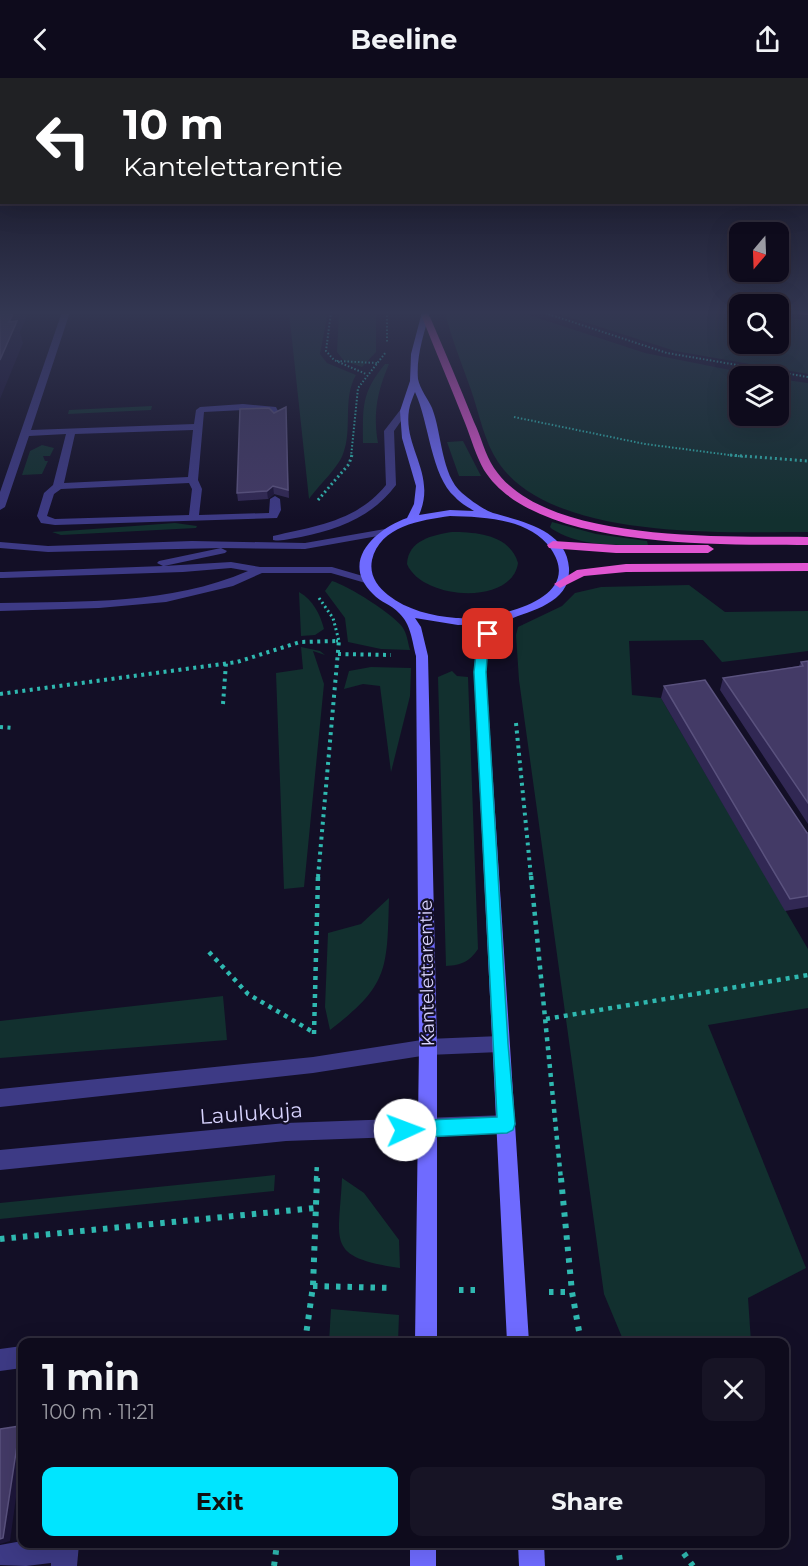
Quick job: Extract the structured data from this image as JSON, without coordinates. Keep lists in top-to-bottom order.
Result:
{
  "streets": {
    "main road": ["Kantelettarentie"],
    "street": ["Laulukuja"]
  },
  "crossings": [
    ["Kantelettarentie", "Laulukuja"]
  ],
  "north": "bottom",
  "page": {
    "header": "Beeline",
    "turn": ["10 m", "Kantelettarentie"],
    "heading": ["1 min", "100 m · 11:21"],
    "buttons": ["Exit", "Share"]
  }
}
